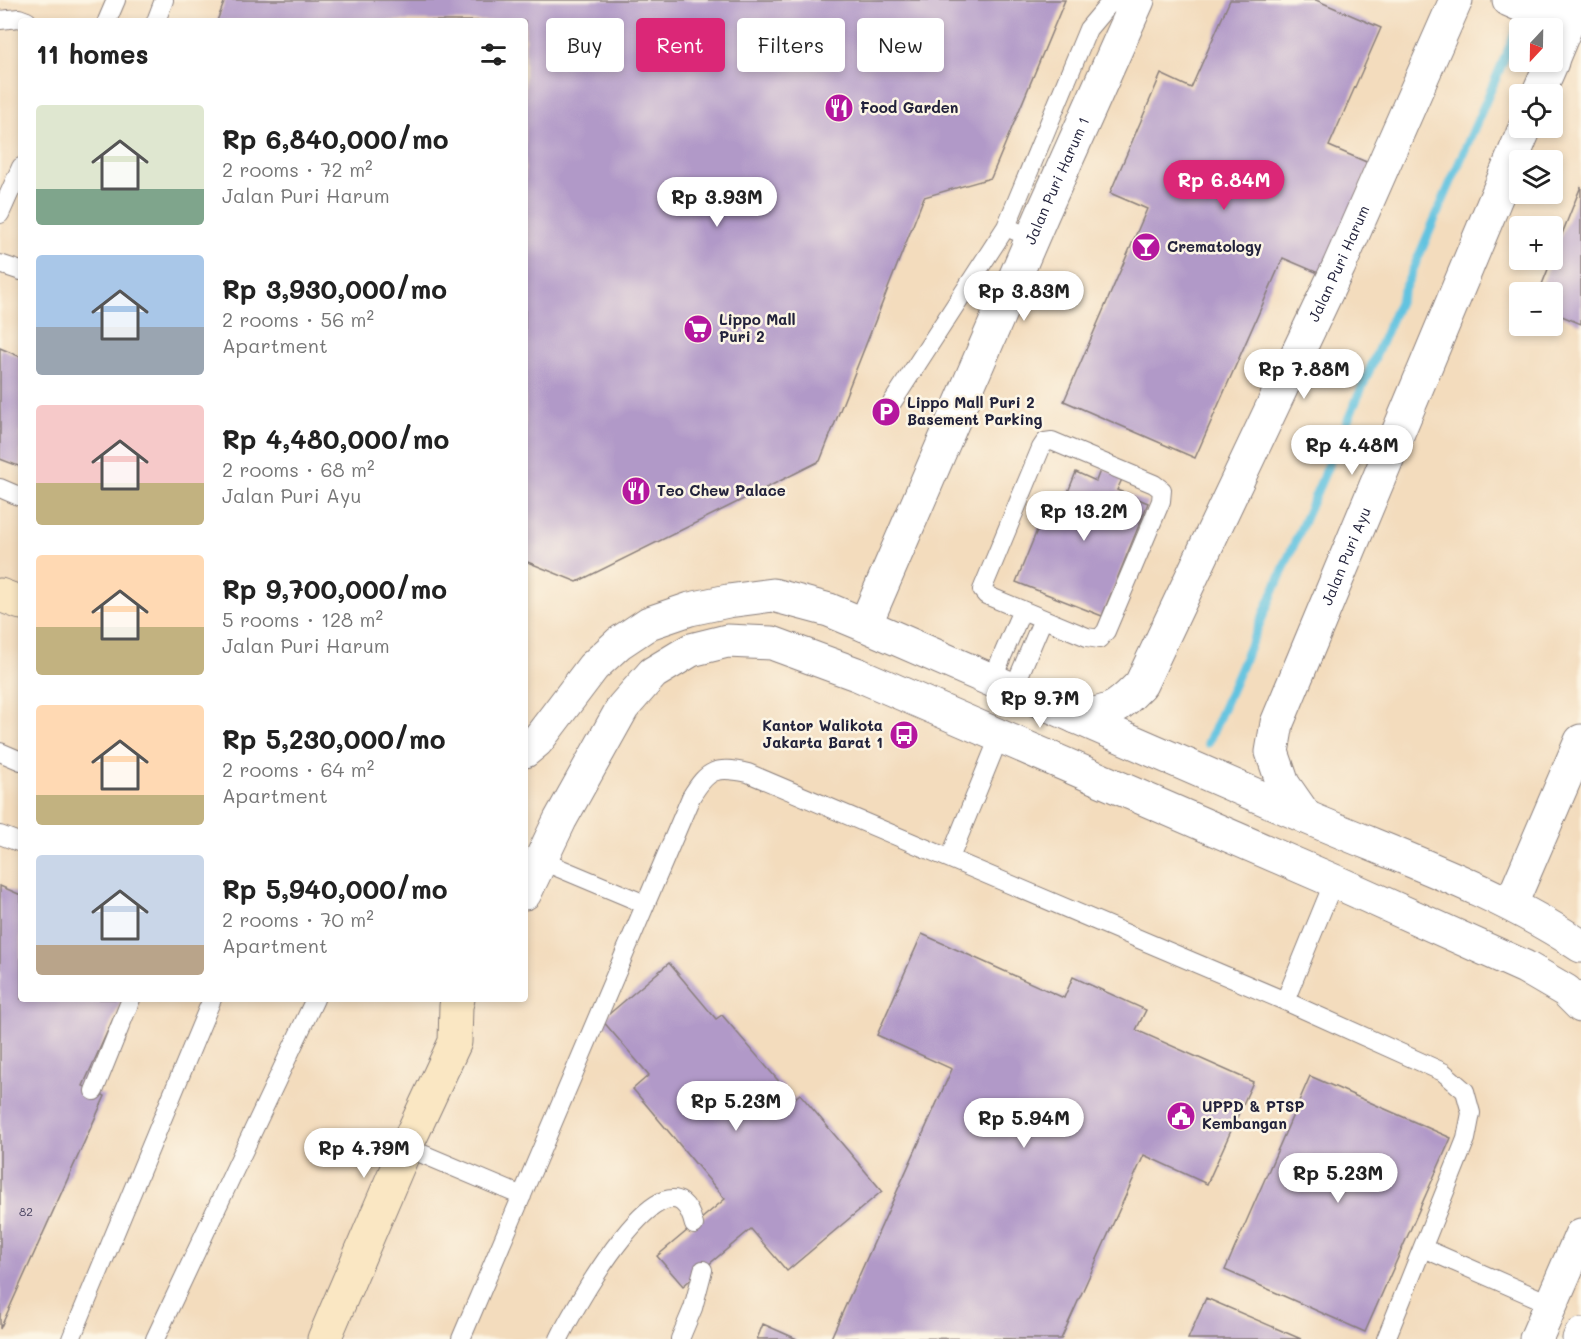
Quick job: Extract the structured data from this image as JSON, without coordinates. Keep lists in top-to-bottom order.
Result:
{
  "streets": {
    "street": ["Jalan Puri Harum 1", "Jalan Puri Harum", "Jalan Puri Ayu"]
  },
  "places": {
    "restaurant": ["Food Garden", "Teo Chew Palace"],
    "bar": ["Crematology"],
    "supermarket": ["Lippo Mall Puri 2"],
    "parking": ["Lippo Mall Puri 2 Basement Parking"],
    "bus stop": ["Kantor Walikota Jakarta Barat 1"],
    "public building": ["UPPD & PTSP Kembangan"]
  },
  "house_numbers": ["82"],
  "north": "bottom",
  "page": {
    "map_buttons": ["+", "−"],
    "chip": [
      "Buy",
      "Rent",
      "Filters",
      "New"
    ],
    "heading": "11 homes",
    "list": [
      {
        "name": "Rp 6,840,000/mo",
        "note": "2 rooms · 72 m² · Jalan Puri Harum"
      },
      {
        "name": "Rp 3,930,000/mo",
        "note": "2 rooms · 56 m² · Apartment"
      },
      {
        "name": "Rp 4,480,000/mo",
        "note": "2 rooms · 68 m² · Jalan Puri Ayu"
      },
      {
        "name": "Rp 9,700,000/mo",
        "note": "5 rooms · 128 m² · Jalan Puri Harum"
      },
      {
        "name": "Rp 5,230,000/mo",
        "note": "2 rooms · 64 m² · Apartment"
      },
      {
        "name": "Rp 5,940,000/mo",
        "note": "2 rooms · 70 m² · Apartment"
      }
    ],
    "price": [
      "Rp 6.84M",
      "Rp 3.93M",
      "Rp 3.83M",
      "Rp 7.88M",
      "Rp 4.48M",
      "Rp 13.2M",
      "Rp 9.7M",
      "Rp 5.23M",
      "Rp 5.94M",
      "Rp 4.79M",
      "Rp 5.23M"
    ]
  }
}
